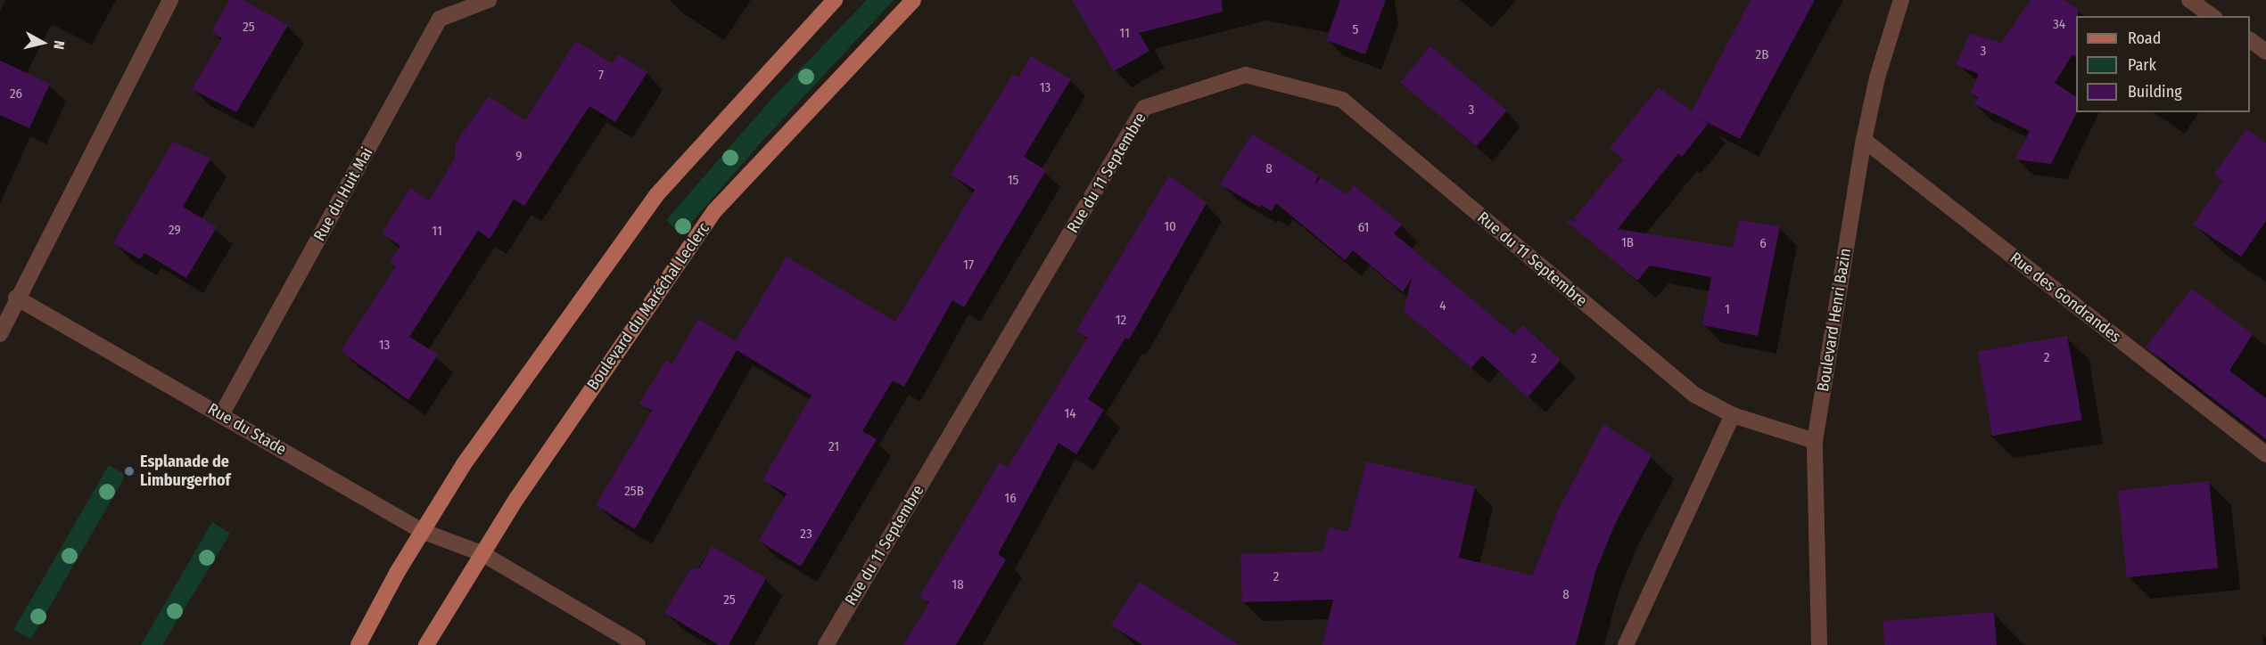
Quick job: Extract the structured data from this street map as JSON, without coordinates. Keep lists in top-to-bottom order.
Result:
{
  "streets": {
    "main road": ["Boulevard du Maréchal Leclerc"],
    "street": [
      "Rue du 11 Septembre",
      "Rue du Huit Mai",
      "Rue des Gondrandes",
      "Boulevard Henri Bazin",
      "Rue du Stade"
    ]
  },
  "crossings": [
    ["Rue du 11 Septembre", "Boulevard Henri Bazin"],
    ["Rue du Huit Mai", "Rue du Stade"],
    ["Rue des Gondrandes", "Boulevard Henri Bazin"],
    ["Boulevard du Maréchal Leclerc", "Rue du Stade"]
  ],
  "places": ["Esplanade de Limburgerhof"],
  "house_numbers": [
    "34",
    "25",
    "5",
    "11",
    "3",
    "2B",
    "7",
    "13",
    "26",
    "3",
    "9",
    "8",
    "15",
    "10",
    "61",
    "29",
    "11",
    "1B",
    "6",
    "17",
    "4",
    "1",
    "12",
    "13",
    "2",
    "2",
    "14",
    "21",
    "25B",
    "16",
    "23",
    "2",
    "18",
    "8",
    "25"
  ],
  "legend": ["Road", "Park", "Building"],
  "north": "right"
}
